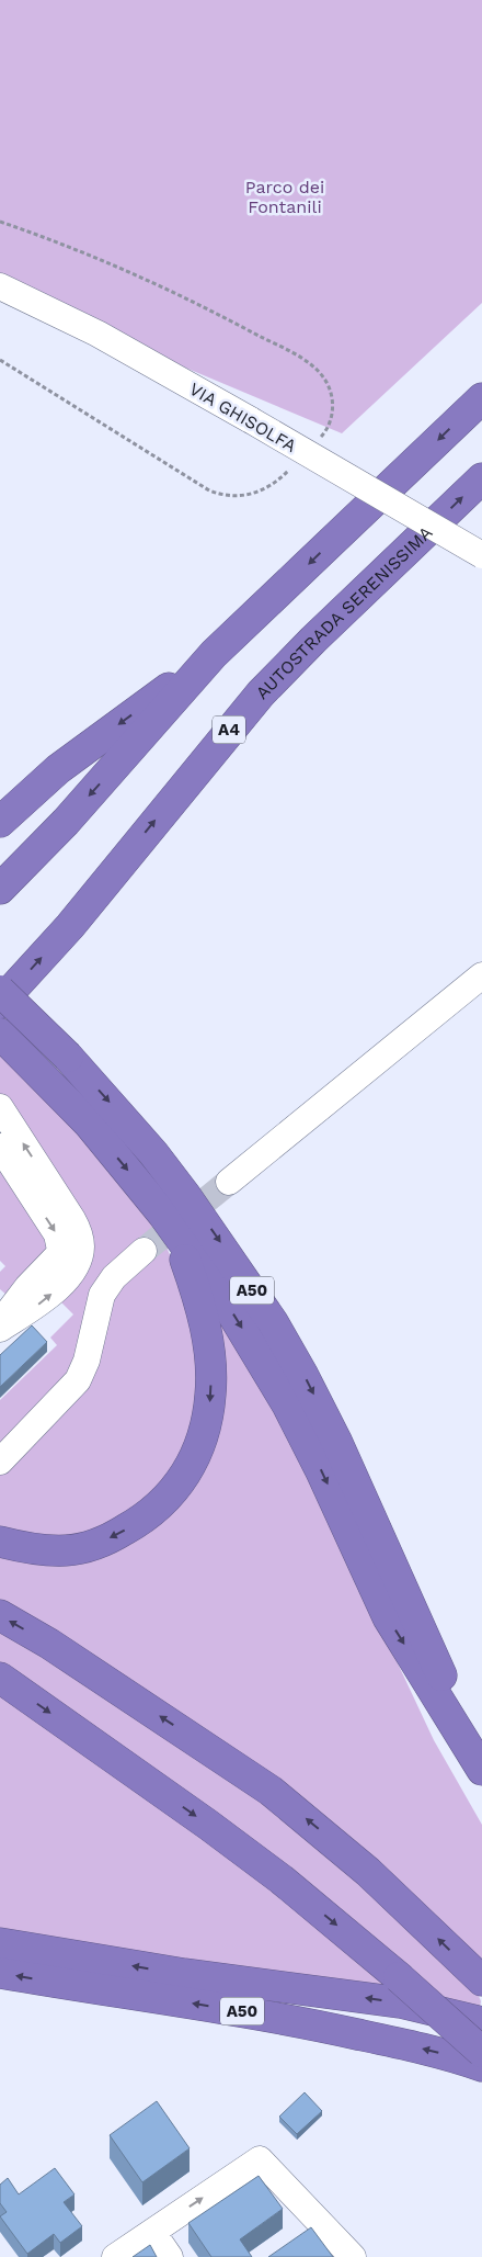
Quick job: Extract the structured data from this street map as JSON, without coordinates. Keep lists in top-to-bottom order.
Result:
{
  "streets": {
    "highway": ["AUTOSTRADA SERENISSIMA", "A4", "A50"],
    "street": ["VIA GHISOLFA"]
  },
  "parks": ["Parco dei Fontanili"]
}
